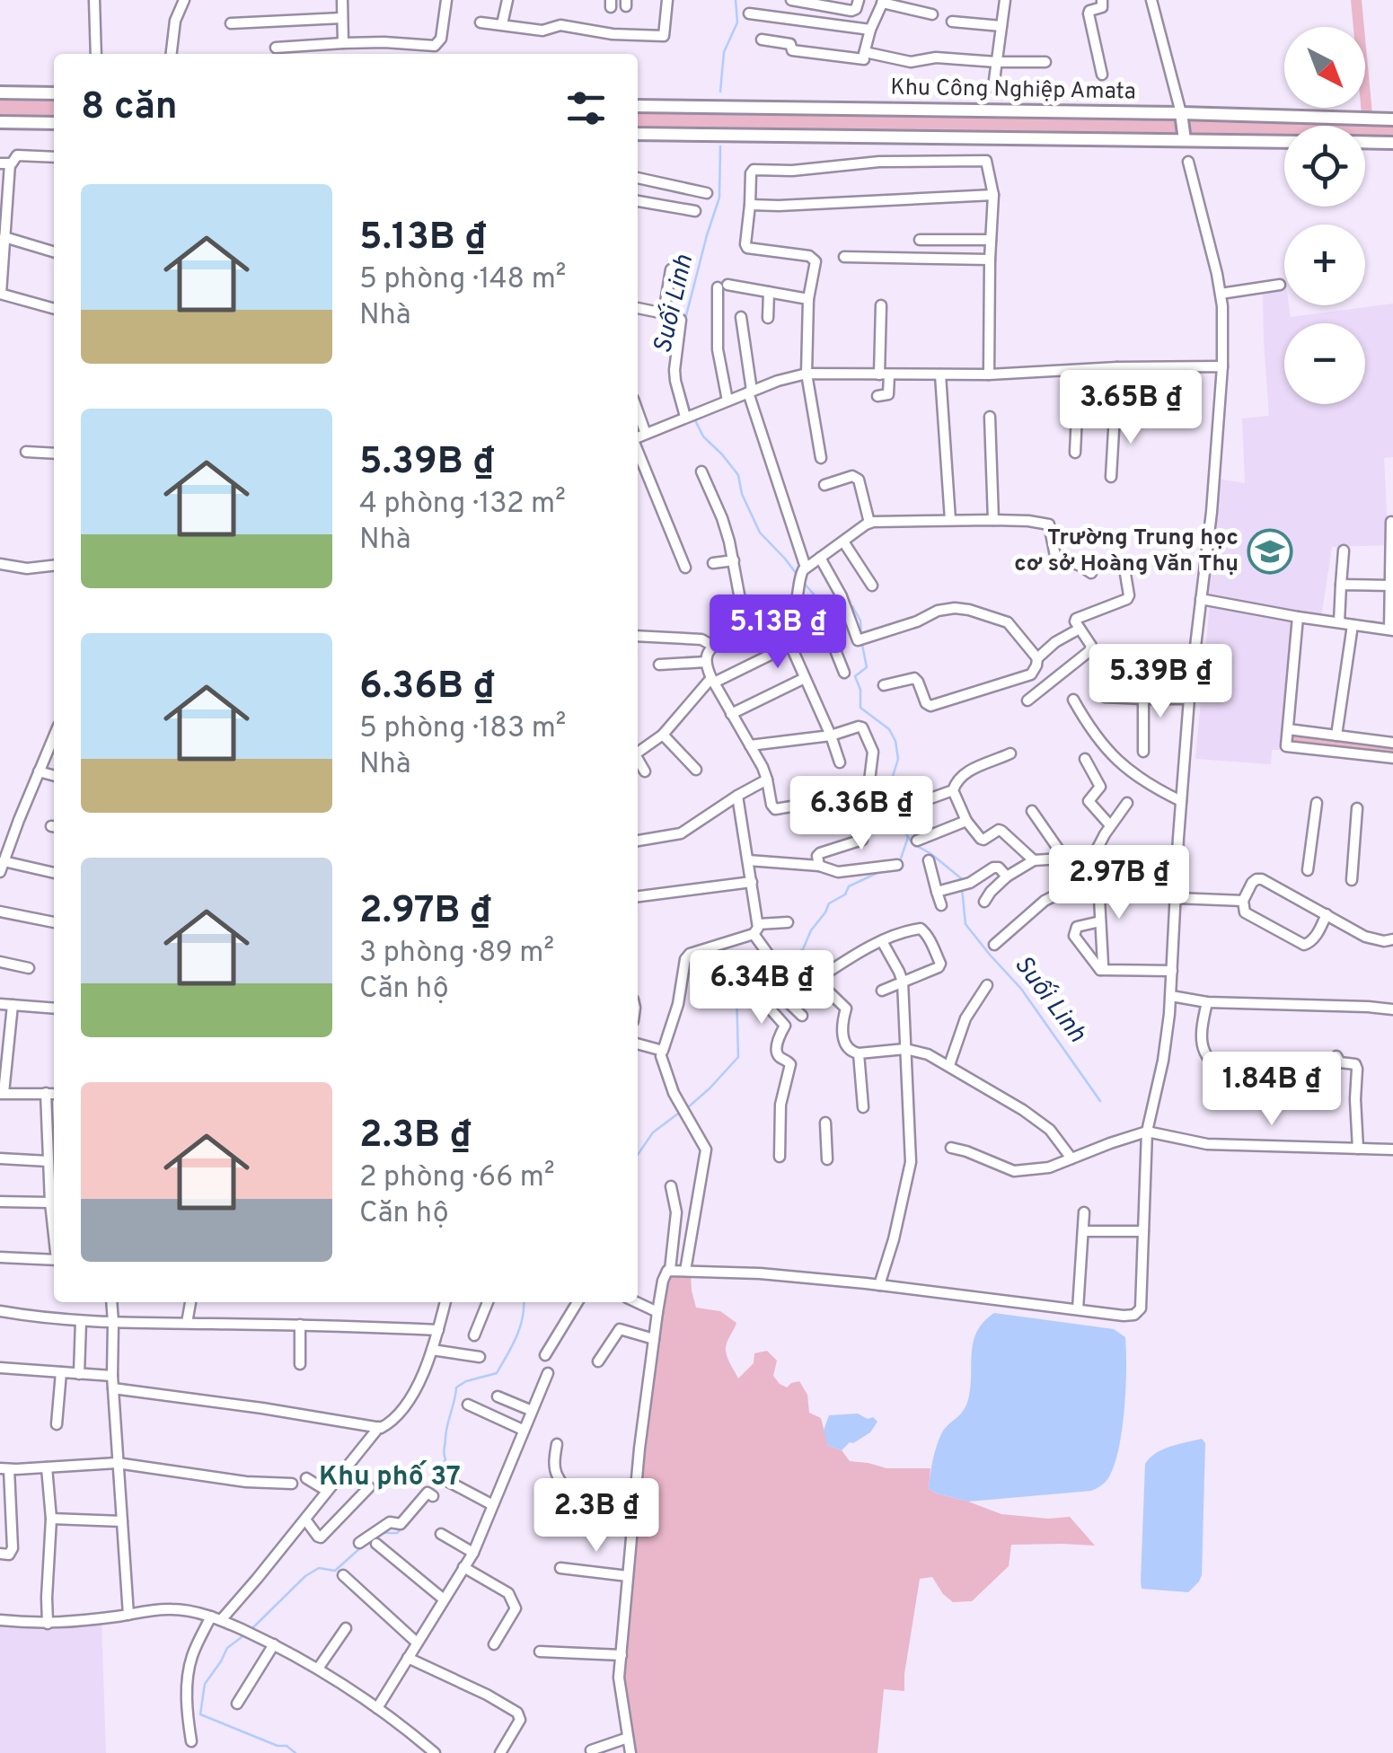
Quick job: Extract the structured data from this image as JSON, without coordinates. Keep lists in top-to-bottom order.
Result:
{
  "streets": {
    "street": ["Khu Công Nghiệp Amata"]
  },
  "districts": ["Khu phố 37"],
  "water": ["Suối Linh"],
  "places": {
    "school or university": ["Trường Trung học cơ sở Hoàng Văn Thụ"]
  },
  "north": "bottom right",
  "page": {
    "map_buttons": ["+", "−"],
    "heading": "8 căn",
    "list": [
      {
        "name": "5.13B ₫",
        "note": "5 phòng · 148 m² · Nhà"
      },
      {
        "name": "5.39B ₫",
        "note": "4 phòng · 132 m² · Nhà"
      },
      {
        "name": "6.36B ₫",
        "note": "5 phòng · 183 m² · Nhà"
      },
      {
        "name": "2.97B ₫",
        "note": "3 phòng · 89 m² · Căn hộ"
      },
      {
        "name": "2.3B ₫",
        "note": "2 phòng · 66 m² · Căn hộ"
      }
    ],
    "price": [
      "3.65B ₫",
      "5.13B ₫",
      "5.39B ₫",
      "6.36B ₫",
      "2.97B ₫",
      "6.34B ₫",
      "1.84B ₫",
      "2.3B ₫"
    ]
  }
}
